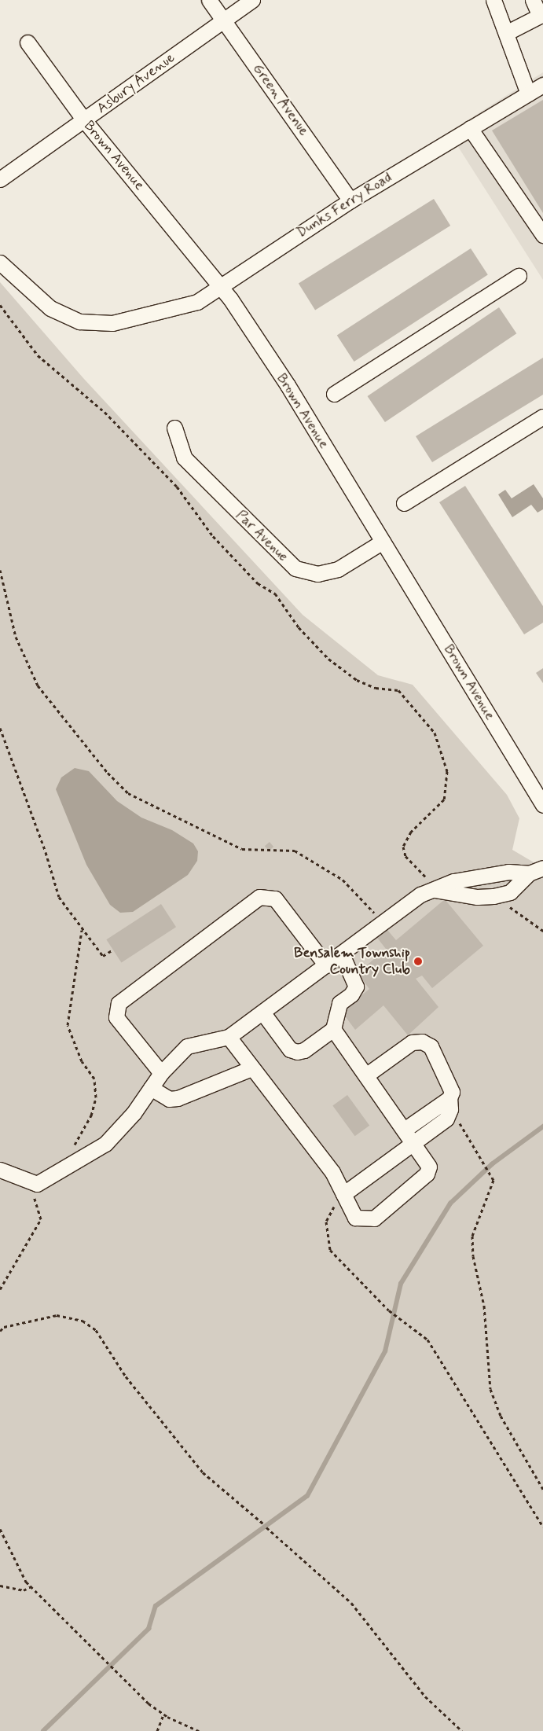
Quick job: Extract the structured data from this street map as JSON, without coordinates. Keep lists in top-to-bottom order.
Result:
{
  "streets": {
    "street": [
      "Asbury Avenue",
      "Green Avenue",
      "Brown Avenue",
      "Dunks Ferry Road",
      "Par Avenue"
    ]
  },
  "crossings": [
    ["Asbury Avenue", "Green Avenue"],
    ["Asbury Avenue", "Brown Avenue"],
    ["Green Avenue", "Dunks Ferry Road"],
    ["Brown Avenue", "Dunks Ferry Road"],
    ["Brown Avenue", "Par Avenue"]
  ],
  "places": ["Bensalem Township Country Club"]
}
